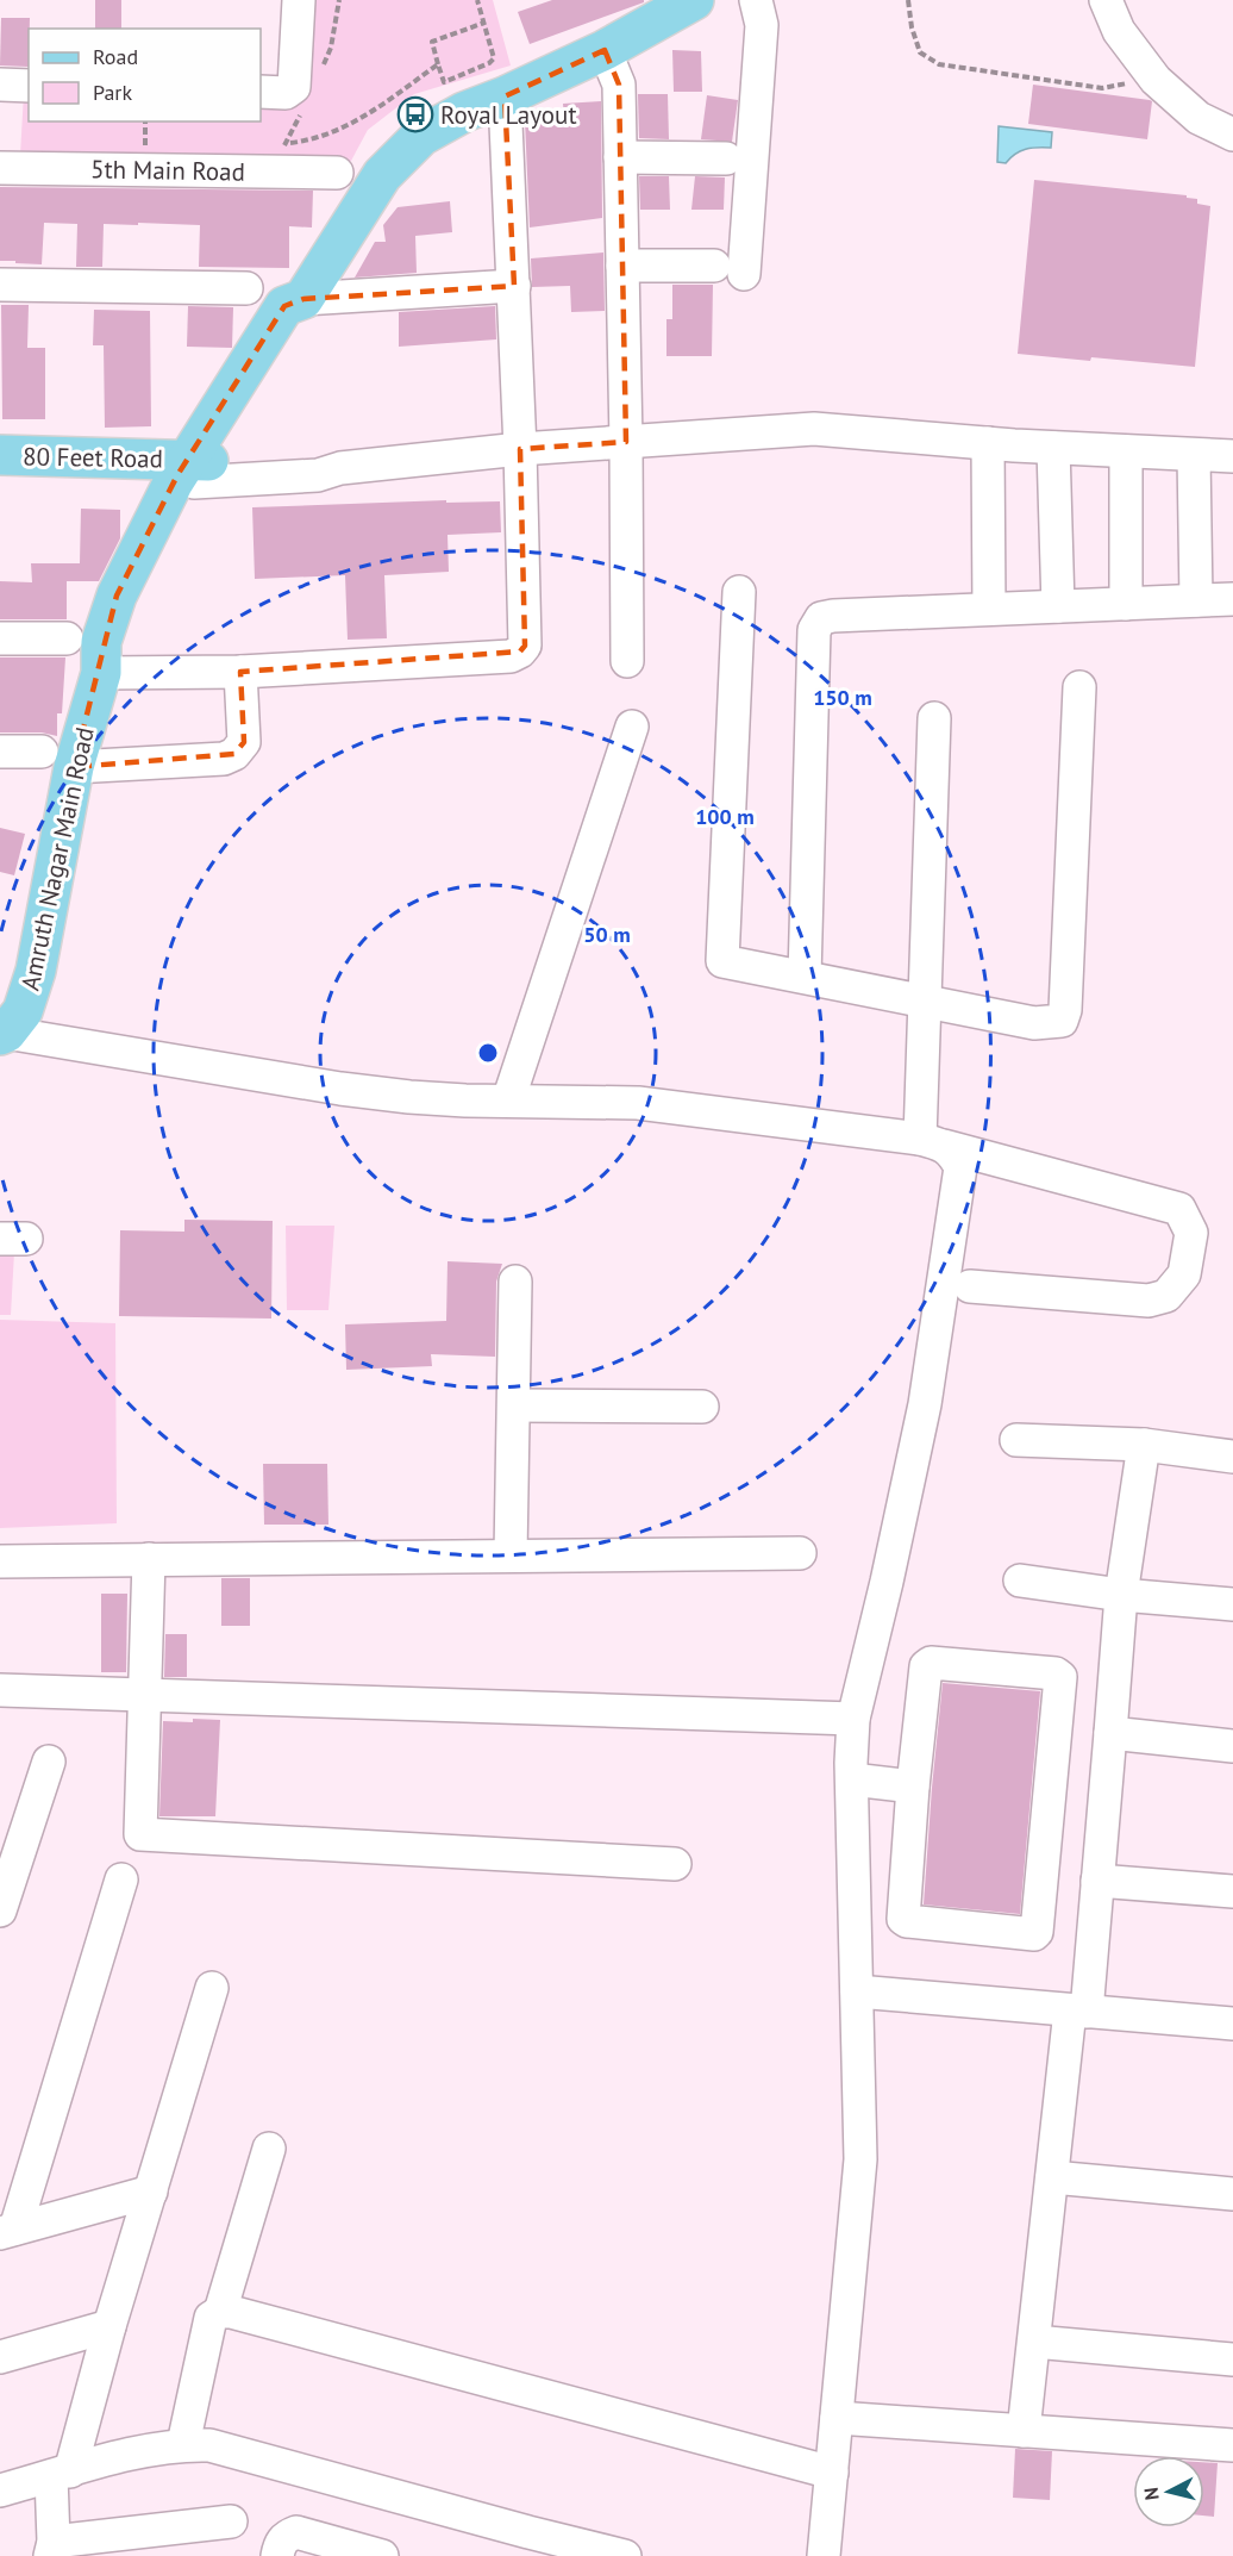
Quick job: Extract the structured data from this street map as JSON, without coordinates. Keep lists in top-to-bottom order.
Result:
{
  "streets": {
    "main road": ["80 Feet Road", "Amruth Nagar Main Road"],
    "street": ["5th Main Road"]
  },
  "crossings": [
    ["80 Feet Road", "Amruth Nagar Main Road"]
  ],
  "places": {
    "bus stop": ["Royal Layout"]
  },
  "legend": ["Road", "Park"],
  "north": "left",
  "rings": ["150 m", "100 m", "50 m"]
}
